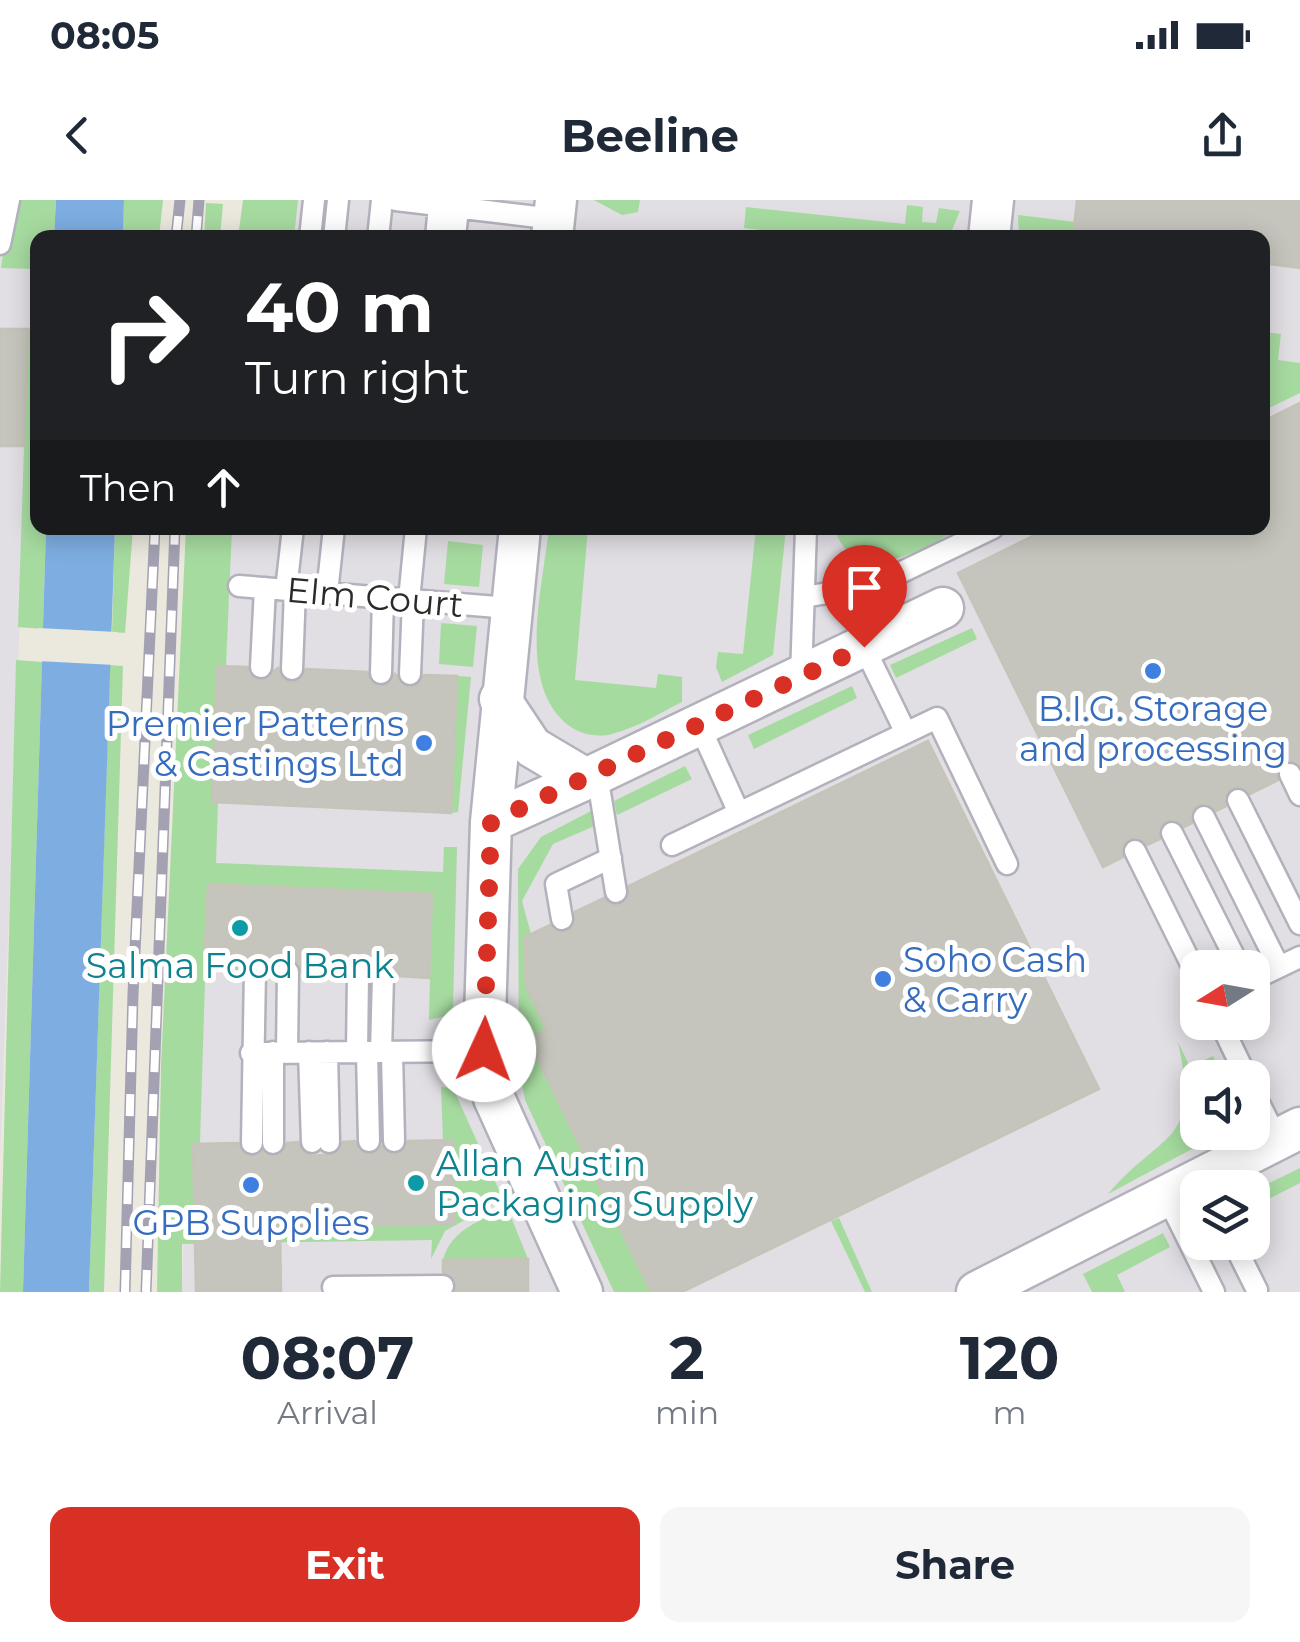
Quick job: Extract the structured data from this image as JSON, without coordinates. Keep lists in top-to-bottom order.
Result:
{
  "streets": {
    "lane": ["Elm Court"]
  },
  "places": [
    "B.I.G. Storage and processing",
    "Premier Patterns & Castings Ltd",
    "Salma Food Bank",
    "Soho Cash & Carry",
    "Allan Austin Packaging Supply",
    "GPB Supplies"
  ],
  "north": "left",
  "page": {
    "status": "08:05",
    "header": "Beeline",
    "turn": ["40 m", "Turn right"],
    "then": "Then",
    "eta": [
      "08:07",
      "Arrival",
      "2",
      "min",
      "120",
      "m"
    ],
    "buttons": ["Exit", "Share"]
  }
}
